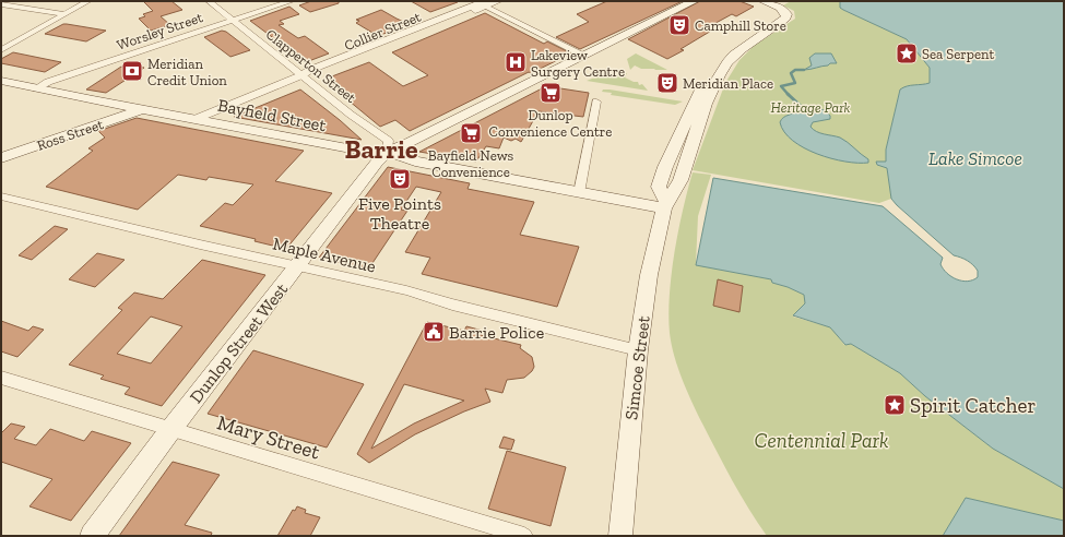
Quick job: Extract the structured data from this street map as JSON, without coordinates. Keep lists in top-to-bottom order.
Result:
{
  "streets": {
    "main road": [
      "Bayfield Street",
      "Ross Street",
      "Dunlop Street West",
      "Simcoe Street"
    ],
    "street": [
      "Worsley Street",
      "Collier Street",
      "Clapperton Street",
      "Maple Avenue",
      "Mary Street"
    ]
  },
  "crossings": [
    ["Worsley Street", "Clapperton Street"],
    ["Worsley Street", "Bayfield Street"],
    ["Collier Street", "Clapperton Street"],
    ["Collier Street", "Bayfield Street"],
    ["Clapperton Street", "Bayfield Street"],
    ["Clapperton Street", "Dunlop Street West"],
    ["Bayfield Street", "Ross Street"],
    ["Bayfield Street", "Dunlop Street West"],
    ["Bayfield Street", "Simcoe Street"],
    ["Maple Avenue", "Dunlop Street West"],
    ["Maple Avenue", "Simcoe Street"],
    ["Dunlop Street West", "Mary Street"]
  ],
  "districts": ["Barrie"],
  "water": ["Lake Simcoe"],
  "parks": ["Heritage Park", "Centennial Park"],
  "places": {
    "theatre": ["Camphill Store", "Meridian Place", "Five Points Theatre"],
    "place": ["Sea Serpent", "Spirit Catcher"],
    "hospital": ["Lakeview Surgery Centre"],
    "bank": ["Meridian Credit Union"],
    "supermarket": ["Dunlop Convenience Centre", "Bayfield News Convenience"],
    "public building": ["Barrie Police"]
  }
}
